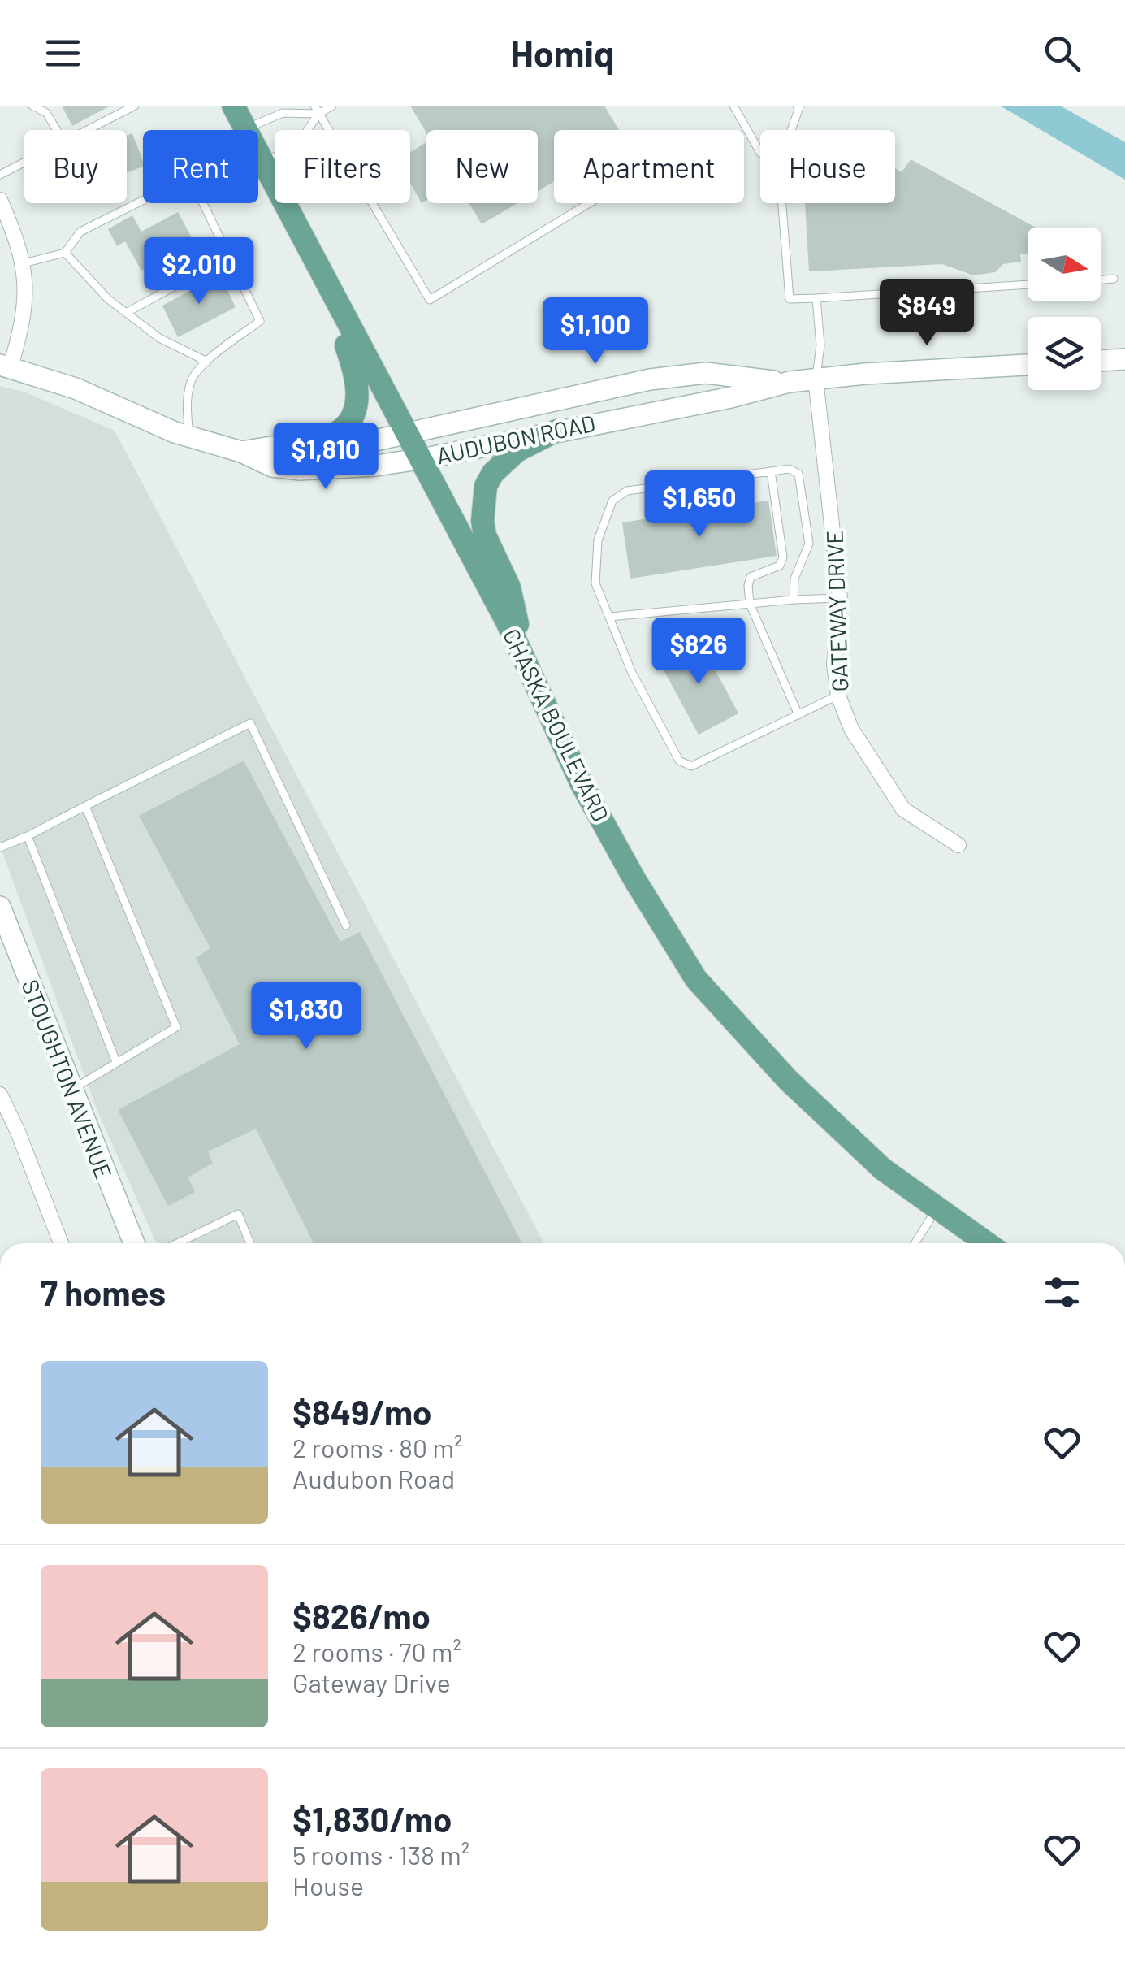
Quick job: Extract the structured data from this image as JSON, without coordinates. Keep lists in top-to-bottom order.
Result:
{
  "streets": {
    "main road": ["AUDUBON ROAD", "CHASKA BOULEVARD", "STOUGHTON AVENUE"],
    "street": ["GATEWAY DRIVE"]
  },
  "crossings": [
    ["AUDUBON ROAD", "GATEWAY DRIVE"],
    ["AUDUBON ROAD", "CHASKA BOULEVARD"]
  ],
  "north": "right",
  "page": {
    "header": "Homiq",
    "chip": [
      "Buy",
      "Rent",
      "Filters",
      "New",
      "Apartment",
      "House"
    ],
    "price": [
      "$2,010",
      "$849",
      "$1,100",
      "$1,810",
      "$1,650",
      "$826",
      "$1,830"
    ],
    "heading": "7 homes",
    "list": [
      {
        "name": "$849/mo",
        "note": "2 rooms · 80 m² · Audubon Road"
      },
      {
        "name": "$826/mo",
        "note": "2 rooms · 70 m² · Gateway Drive"
      },
      {
        "name": "$1,830/mo",
        "note": "5 rooms · 138 m² · House"
      }
    ]
  }
}
